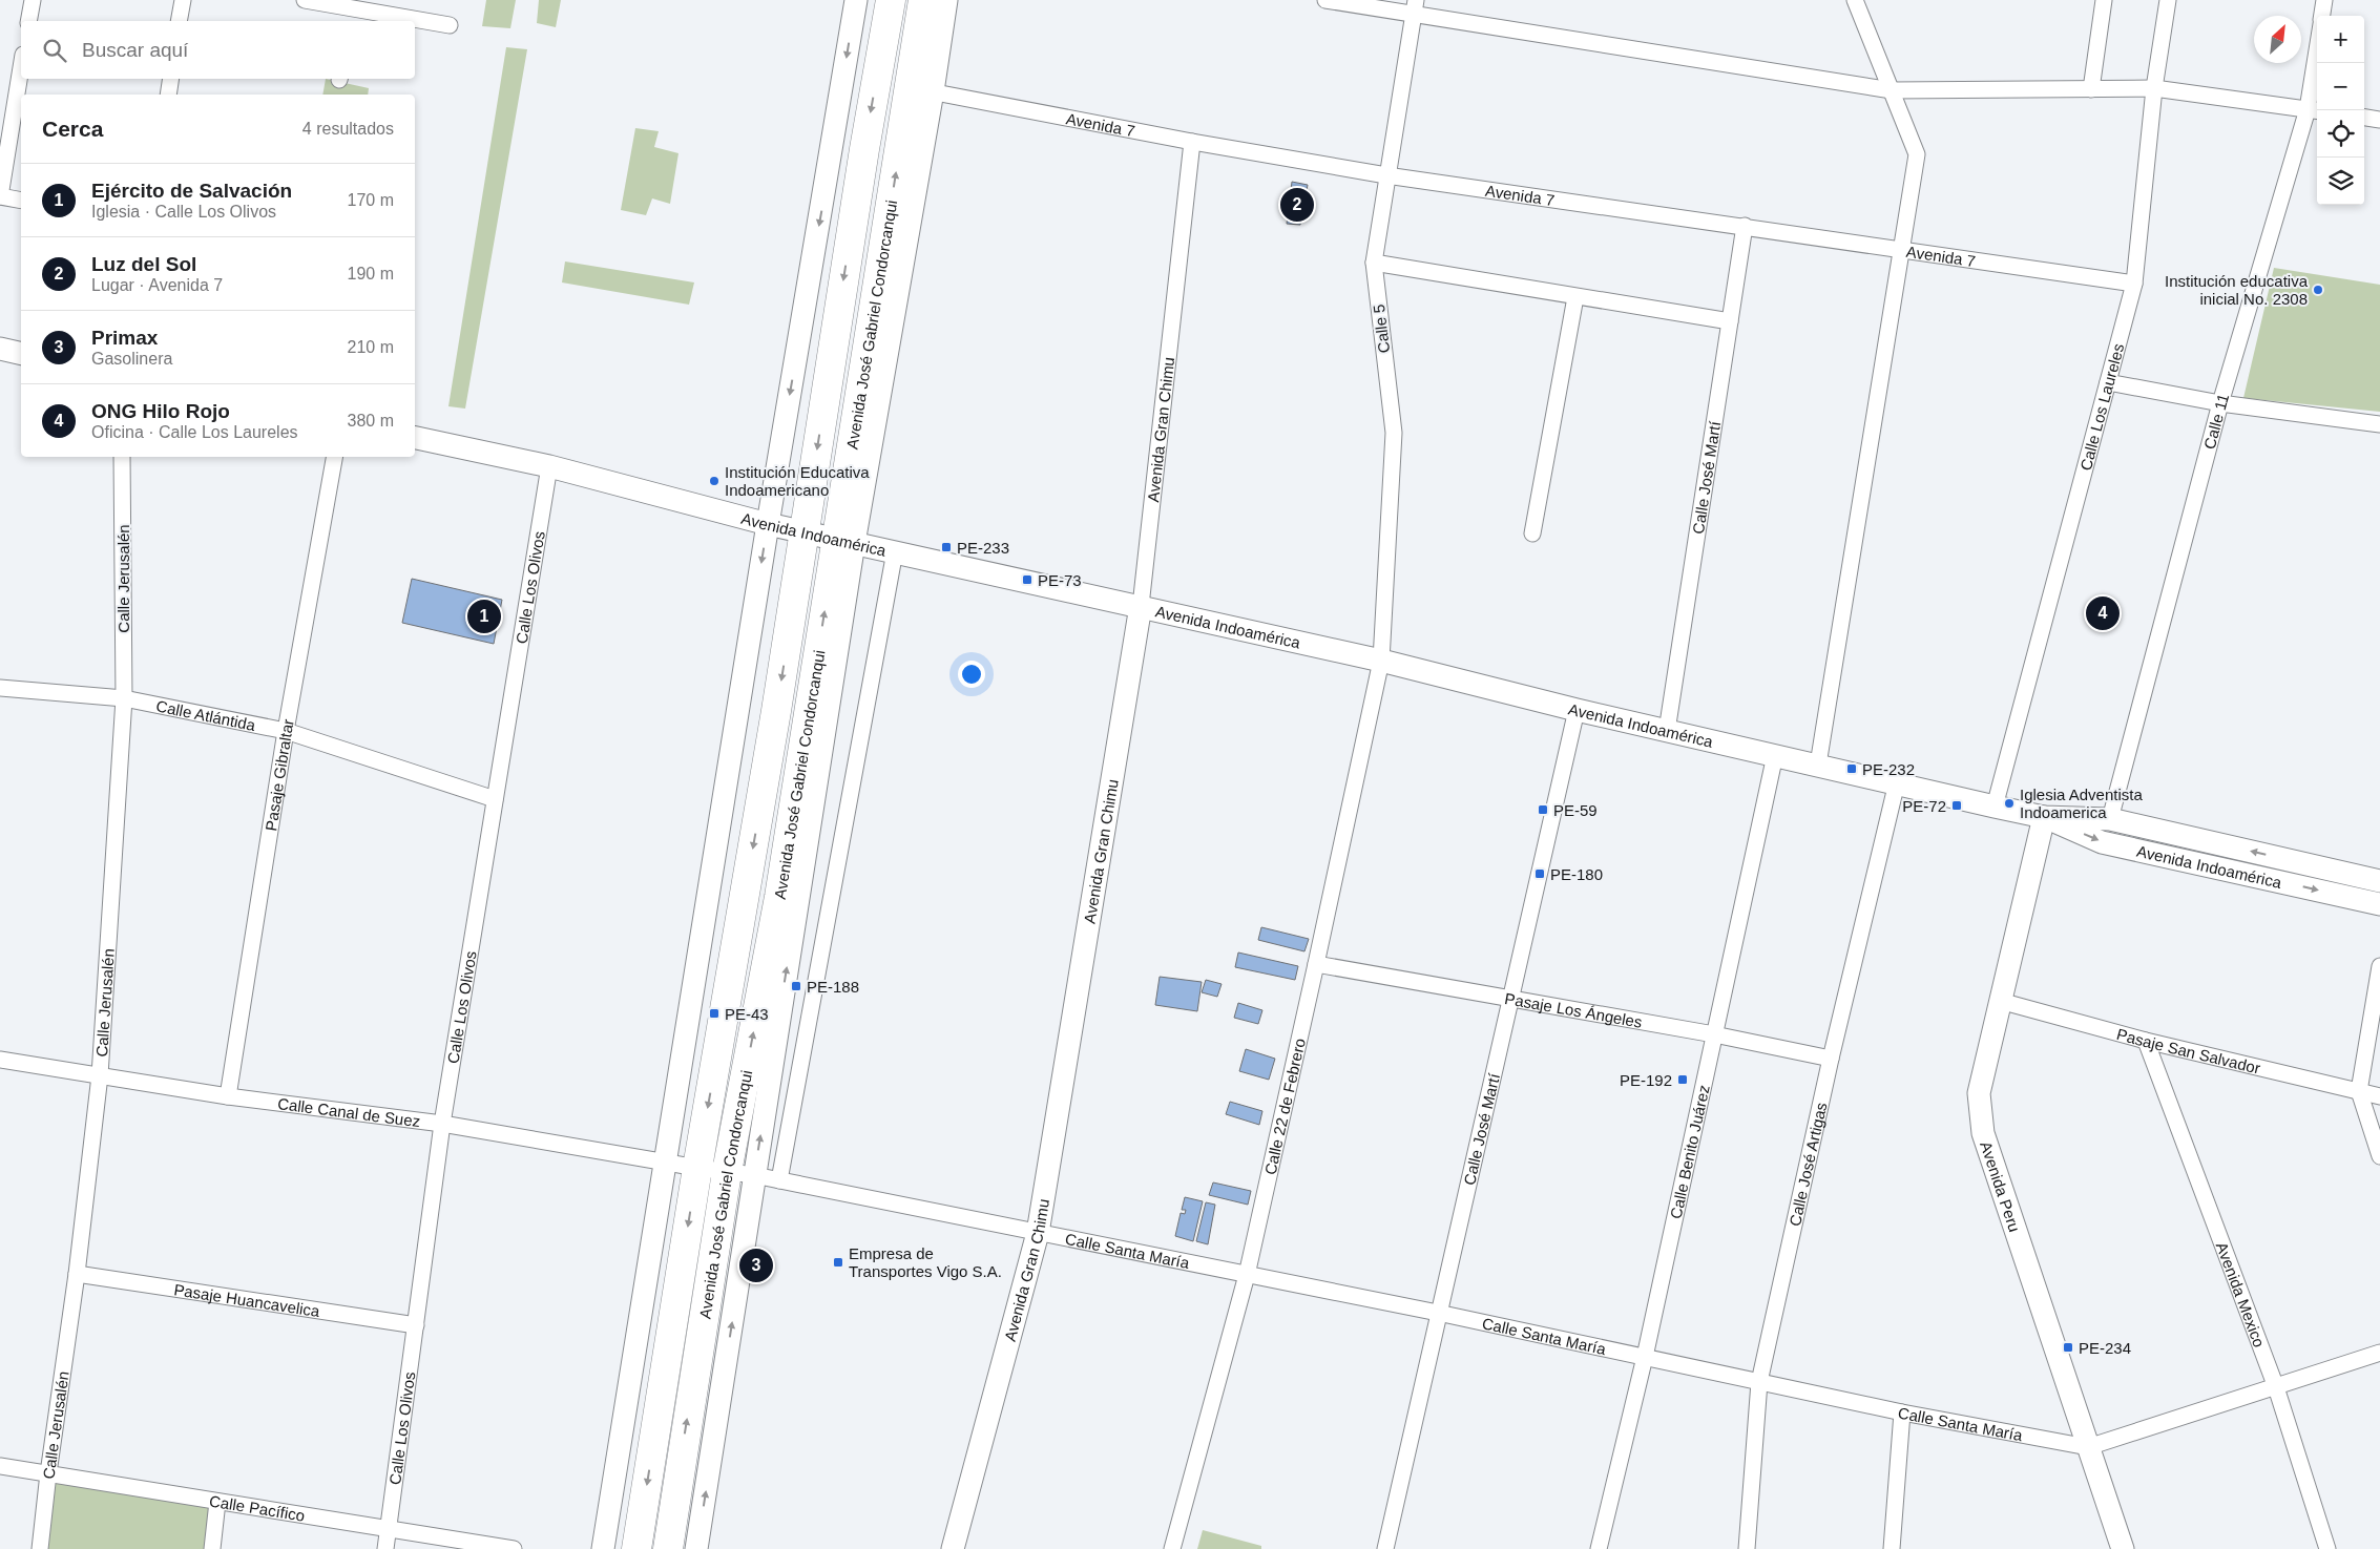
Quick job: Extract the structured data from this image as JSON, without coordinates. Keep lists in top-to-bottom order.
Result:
{
  "streets": {
    "highway": ["Avenida José Gabriel Condorcanqui"],
    "street": [
      "Avenida 7",
      "Calle 5",
      "Calle Los Laureles",
      "Calle 11",
      "Avenida Gran Chimu",
      "Calle José Martí",
      "Avenida Indoamérica",
      "Calle Jerusalén",
      "Calle Los Olivos",
      "Calle Atlántida",
      "Pasaje Gibraltar",
      "Pasaje Los Ángeles",
      "Pasaje San Salvador",
      "Calle 22 de Febrero",
      "Calle Canal de Suez",
      "Calle Benito Juárez",
      "Calle José Artigas",
      "Avenida Peru",
      "Calle Santa María",
      "Avenida Mexico",
      "Pasaje Huancavelica",
      "Calle Pacífico"
    ]
  },
  "crossings": [
    ["Avenida 7", "Avenida José Gabriel Condorcanqui"],
    ["Avenida 7", "Calle 5"],
    ["Avenida 7", "Calle Los Laureles"],
    ["Avenida 7", "Avenida Gran Chimu"],
    ["Avenida 7", "Calle José Martí"],
    ["Avenida José Gabriel Condorcanqui", "Avenida Indoamérica"],
    ["Avenida José Gabriel Condorcanqui", "Calle Canal de Suez"],
    ["Avenida José Gabriel Condorcanqui", "Calle Santa María"],
    ["Calle 5", "Avenida Indoamérica"],
    ["Calle 5", "Calle 22 de Febrero"],
    ["Calle Los Laureles", "Avenida Indoamérica"],
    ["Calle 11", "Avenida Indoamérica"],
    ["Avenida Gran Chimu", "Avenida Indoamérica"],
    ["Avenida Gran Chimu", "Calle Santa María"],
    ["Calle José Martí", "Avenida Indoamérica"],
    ["Calle José Martí", "Pasaje Los Ángeles"],
    ["Calle José Martí", "Calle Santa María"],
    ["Avenida Indoamérica", "Calle Los Olivos"],
    ["Avenida Indoamérica", "Calle 22 de Febrero"],
    ["Avenida Indoamérica", "Calle Benito Juárez"],
    ["Avenida Indoamérica", "Calle José Artigas"],
    ["Avenida Indoamérica", "Avenida Peru"],
    ["Calle Jerusalén", "Calle Atlántida"],
    ["Calle Jerusalén", "Calle Canal de Suez"],
    ["Calle Jerusalén", "Pasaje Huancavelica"],
    ["Calle Jerusalén", "Calle Pacífico"],
    ["Calle Los Olivos", "Calle Atlántida"],
    ["Calle Los Olivos", "Calle Canal de Suez"],
    ["Calle Los Olivos", "Pasaje Huancavelica"],
    ["Calle Los Olivos", "Calle Pacífico"],
    ["Calle Atlántida", "Pasaje Gibraltar"],
    ["Pasaje Gibraltar", "Calle Canal de Suez"],
    ["Pasaje Los Ángeles", "Calle 22 de Febrero"],
    ["Pasaje Los Ángeles", "Calle Benito Juárez"],
    ["Pasaje Los Ángeles", "Calle José Artigas"],
    ["Pasaje San Salvador", "Avenida Peru"],
    ["Pasaje San Salvador", "Avenida Mexico"],
    ["Calle 22 de Febrero", "Calle Santa María"],
    ["Calle Canal de Suez", "Calle Santa María"],
    ["Calle Benito Juárez", "Calle Santa María"],
    ["Calle José Artigas", "Calle Santa María"],
    ["Avenida Peru", "Calle Santa María"],
    ["Calle Santa María", "Avenida Mexico"]
  ],
  "places": {
    "other": ["Institución educativa inicial No. 2308", "Institución Educativa Indoamericano", "Iglesia Adventista Indoamerica"],
    "transit": [
      "PE-233",
      "PE-73",
      "PE-232",
      "PE-72",
      "PE-59",
      "PE-180",
      "PE-188",
      "PE-43",
      "PE-192",
      "Empresa de Transportes Vigo S.A.",
      "PE-234"
    ]
  },
  "north": "top right",
  "page": {
    "map_buttons": ["+", "−"],
    "search": "Buscar aquí",
    "heading": ["Cerca", "4 resultados"],
    "list": [
      {
        "mark": "1",
        "name": "Ejército de Salvación",
        "note": "Iglesia · Calle Los Olivos",
        "value": "170 m"
      },
      {
        "mark": "2",
        "name": "Luz del Sol",
        "note": "Lugar · Avenida 7",
        "value": "190 m"
      },
      {
        "mark": "3",
        "name": "Primax",
        "note": "Gasolinera",
        "value": "210 m"
      },
      {
        "mark": "4",
        "name": "ONG Hilo Rojo",
        "note": "Oficina · Calle Los Laureles",
        "value": "380 m"
      }
    ],
    "pins": [
      "2",
      "4",
      "1",
      "3"
    ]
  }
}
